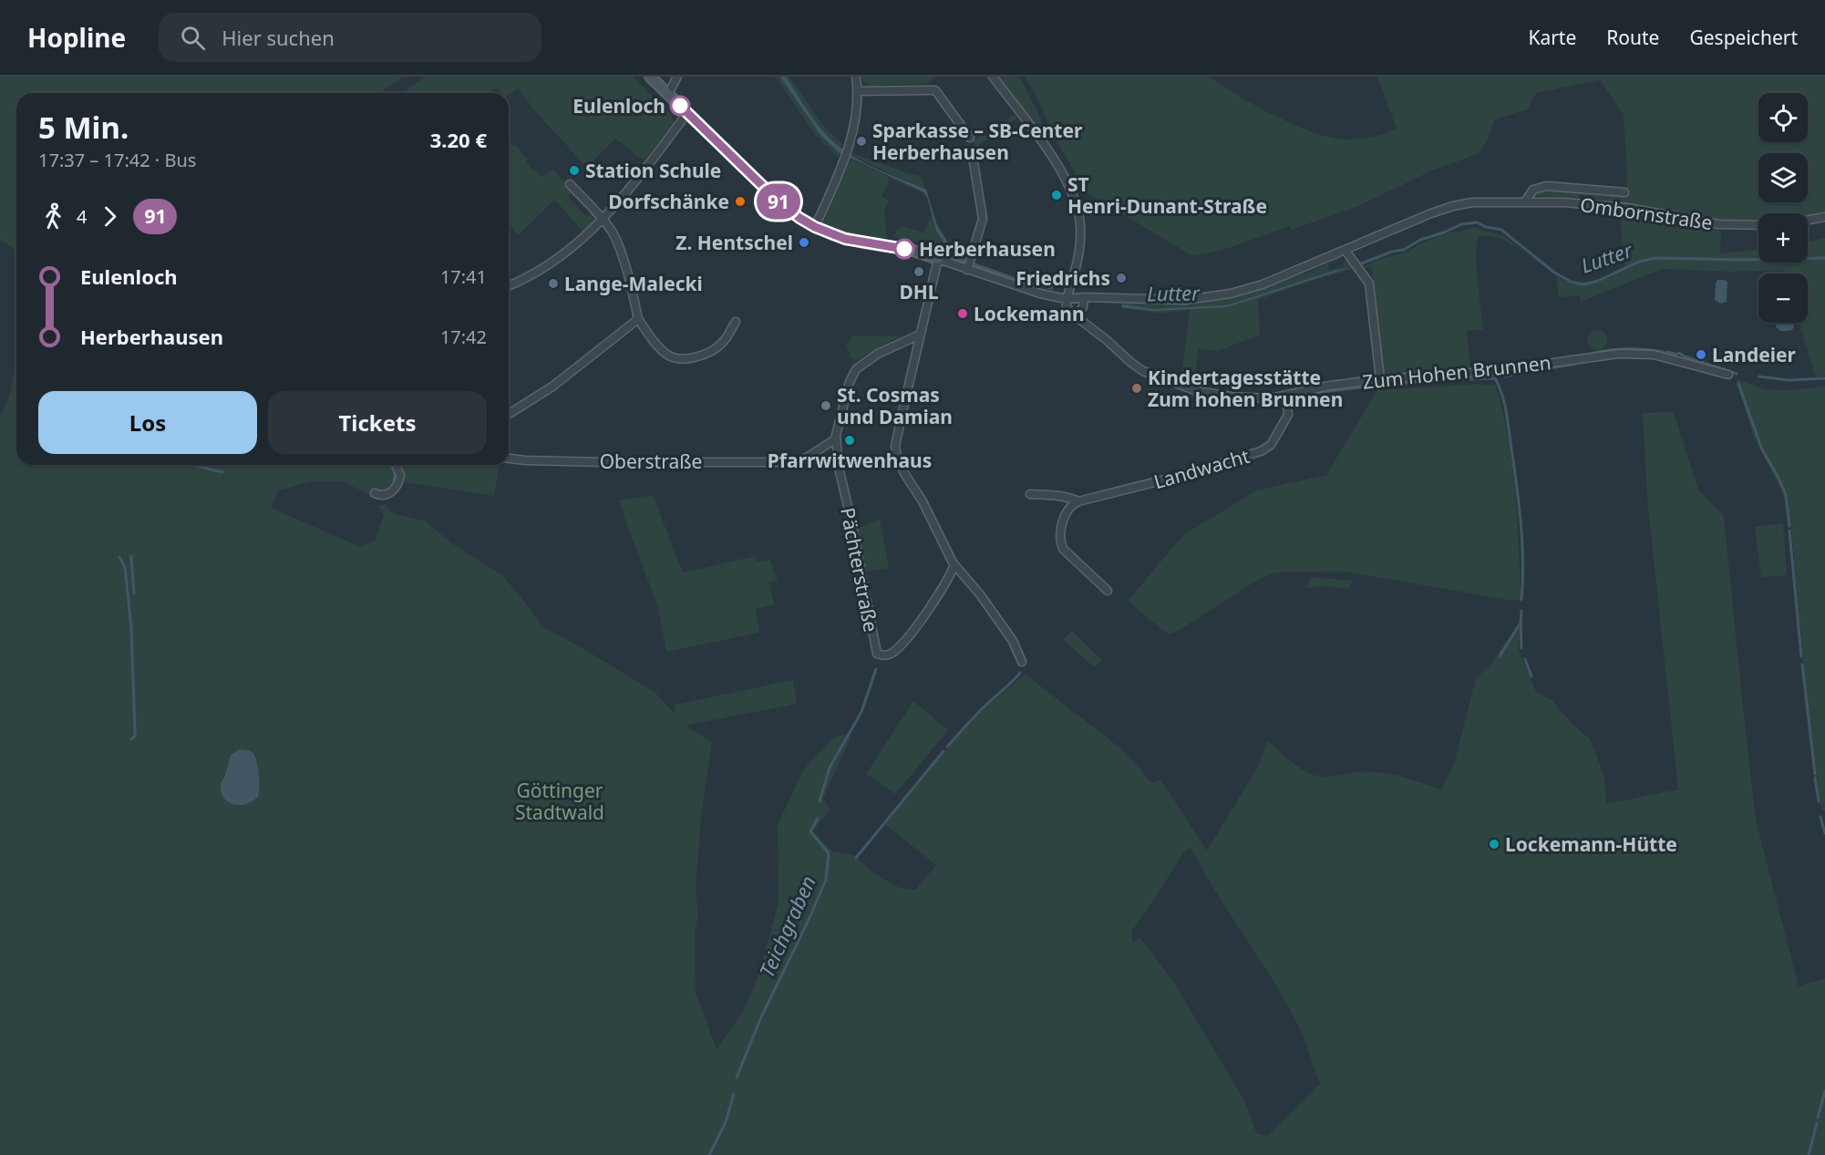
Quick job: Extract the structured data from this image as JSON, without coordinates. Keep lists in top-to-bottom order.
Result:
{
  "streets": {
    "street": [
      "Ombornstraße",
      "Zum Hohen Brunnen",
      "Oberstraße",
      "Landwacht",
      "Pächterstraße"
    ]
  },
  "crossings": [
    ["Ombornstraße", "Zum Hohen Brunnen"],
    ["Zum Hohen Brunnen", "Landwacht"],
    ["Oberstraße", "Pächterstraße"]
  ],
  "water": ["Lutter", "Teichgraben"],
  "parks": ["Göttinger Stadtwald"],
  "places": [
    "Eulenloch",
    "Sparkasse – SB-Center Herberhausen",
    "Station Schule",
    "ST Henri-Dunant-Straße",
    "Dorfschänke",
    "Z. Hentschel",
    "Herberhausen",
    "DHL",
    "Friedrichs",
    "Lange-Malecki",
    "Lockemann",
    "Landeier",
    "Kindertagesstätte Zum hohen Brunnen",
    "St. Cosmas und Damian",
    "Pfarrwitwenhaus",
    "Lockemann-Hütte"
  ],
  "lines": ["bus line 91"],
  "page": {
    "header": "Hopline",
    "search": "Hier suchen",
    "nav": ["Karte", "Route", "Gespeichert"],
    "on_map": "91",
    "map_buttons": ["+", "−"],
    "heading": ["5 Min.", "17:37 – 17:42 · Bus", "3.20 €"],
    "legs": ["4", "91"],
    "list": [
      {
        "name": "Eulenloch",
        "value": "17:41"
      },
      {
        "name": "Herberhausen",
        "value": "17:42"
      }
    ],
    "buttons": ["Los", "Tickets"]
  }
}
